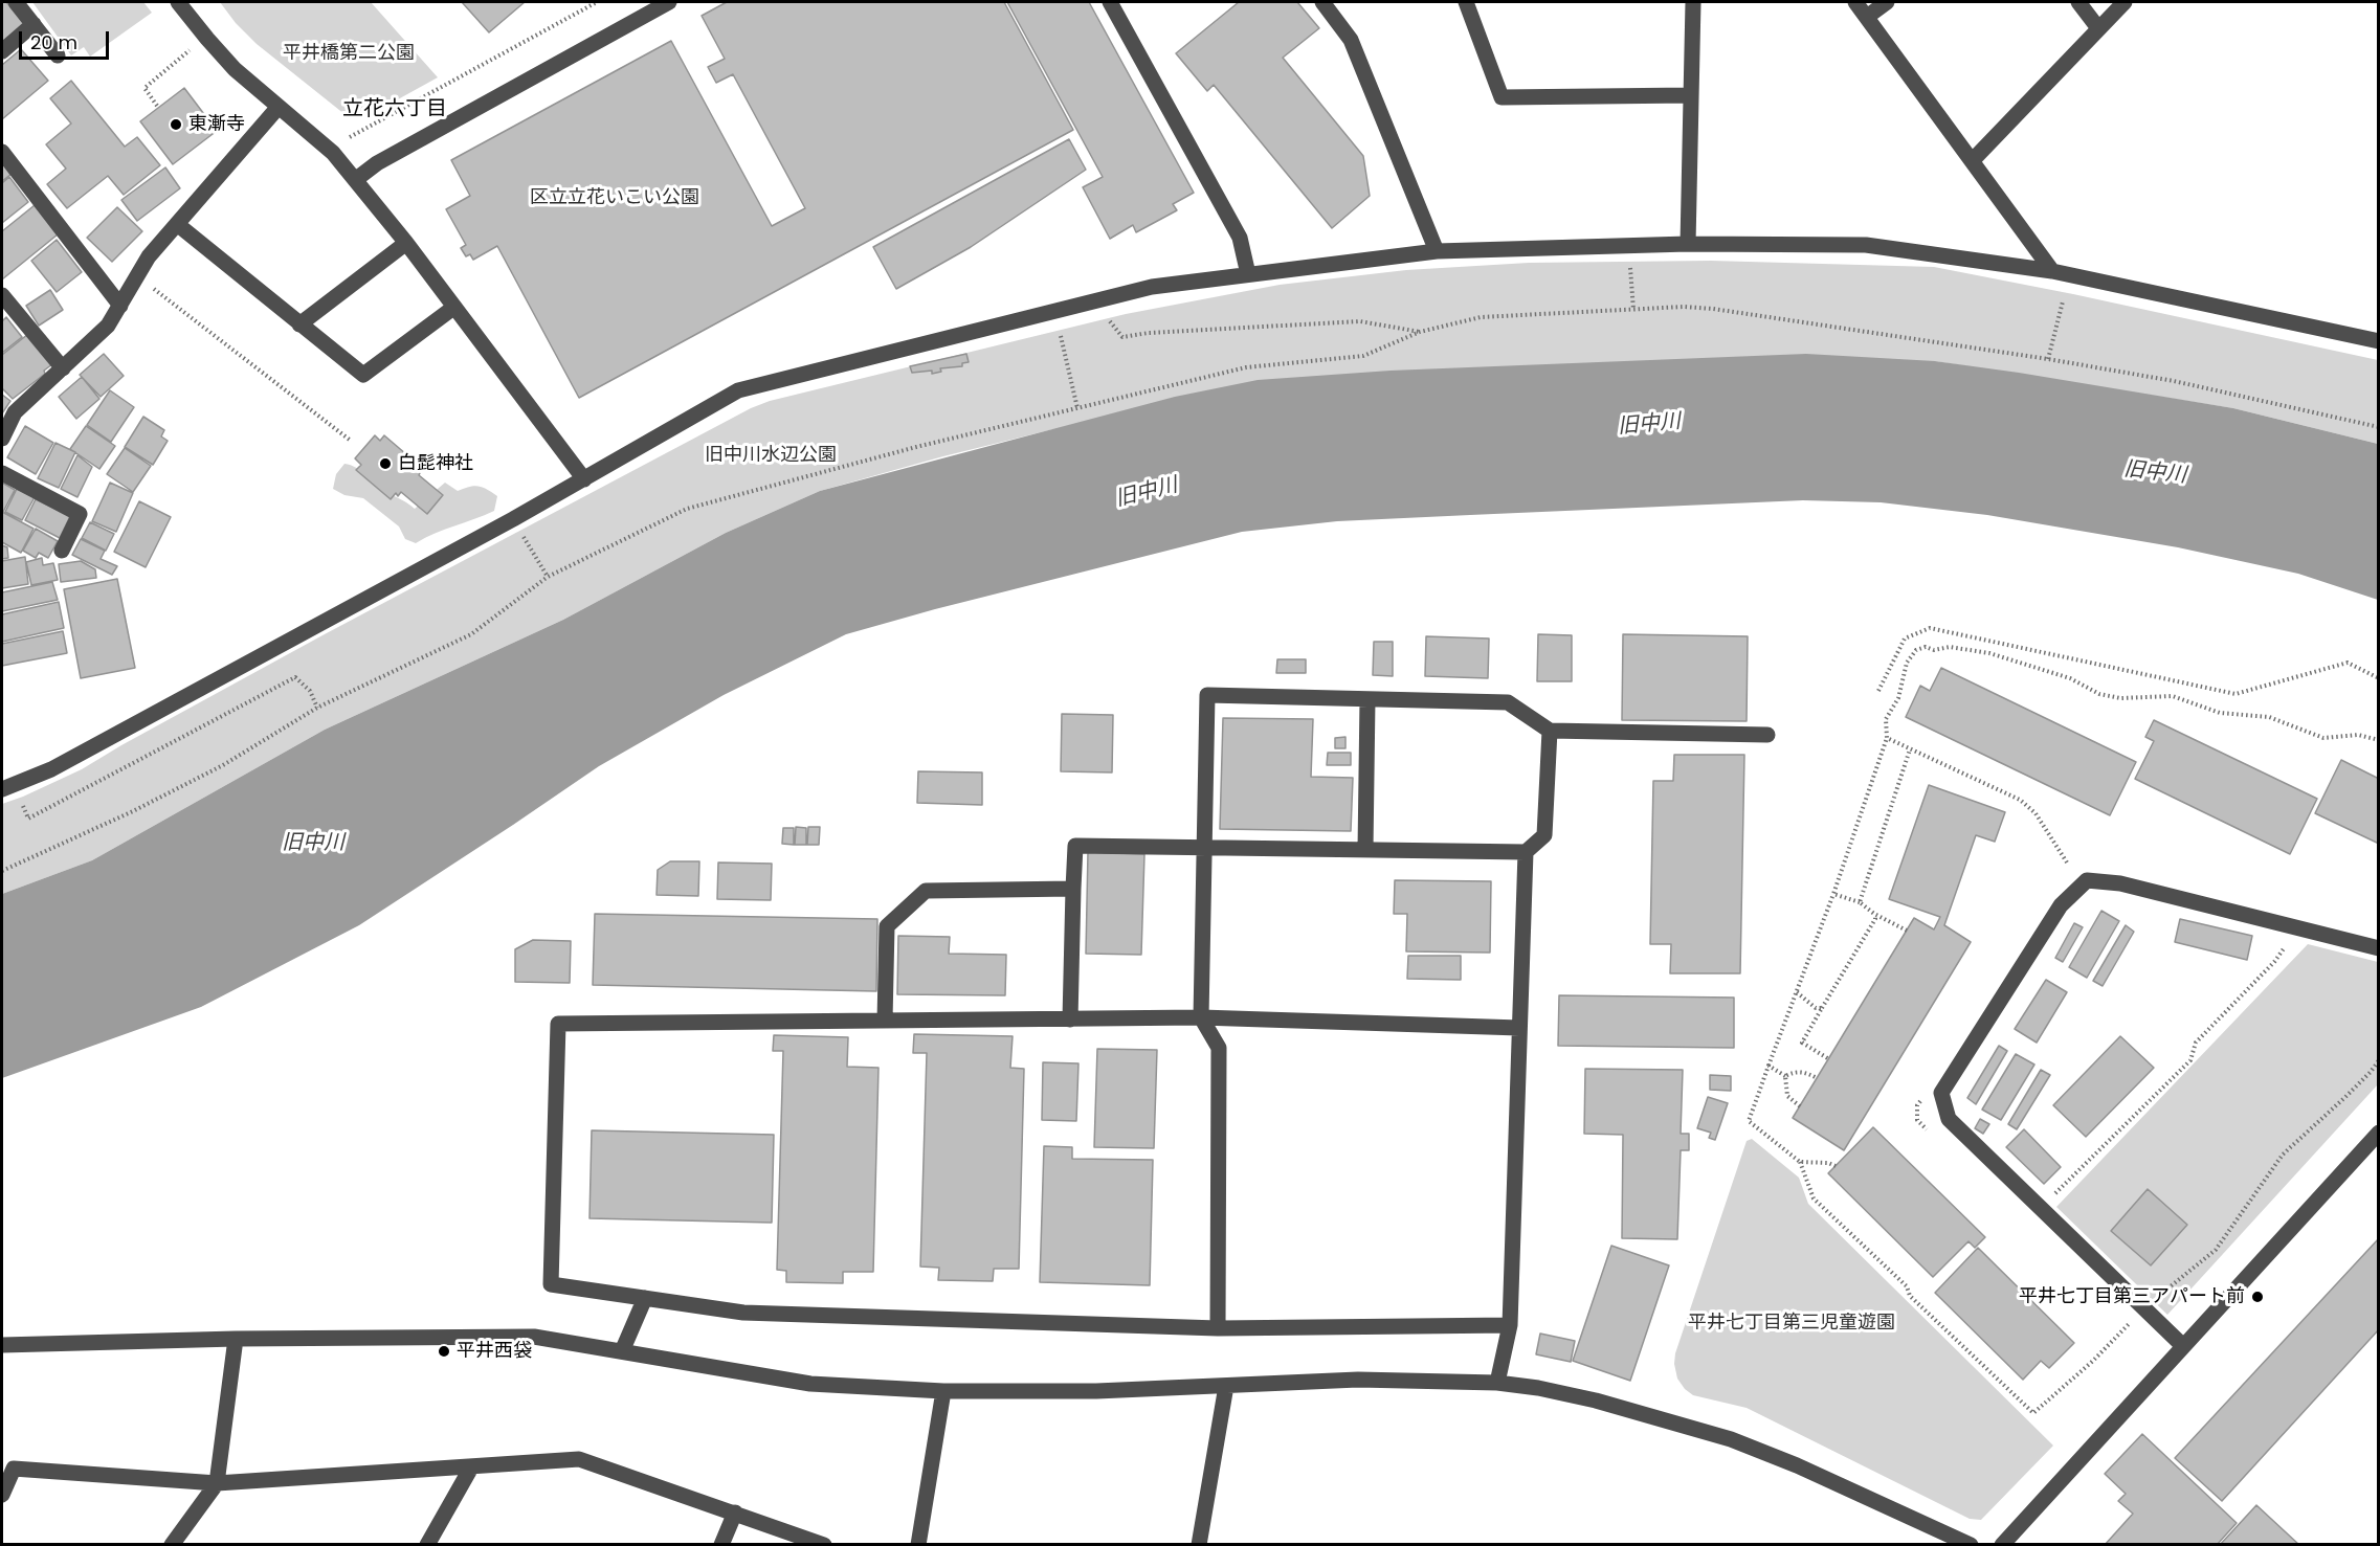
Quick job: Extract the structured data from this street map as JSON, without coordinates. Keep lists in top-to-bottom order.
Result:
{
  "districts": ["立花六丁目"],
  "water": ["旧中川"],
  "parks": [
    "平井橋第二公園",
    "区立立花いこい公園",
    "旧中川水辺公園",
    "平井七丁目第三児童遊園"
  ],
  "places": [
    "東漸寺",
    "白髭神社",
    "平井七丁目第三アパート前",
    "平井西袋"
  ],
  "scale_bar": "20 m"
}
